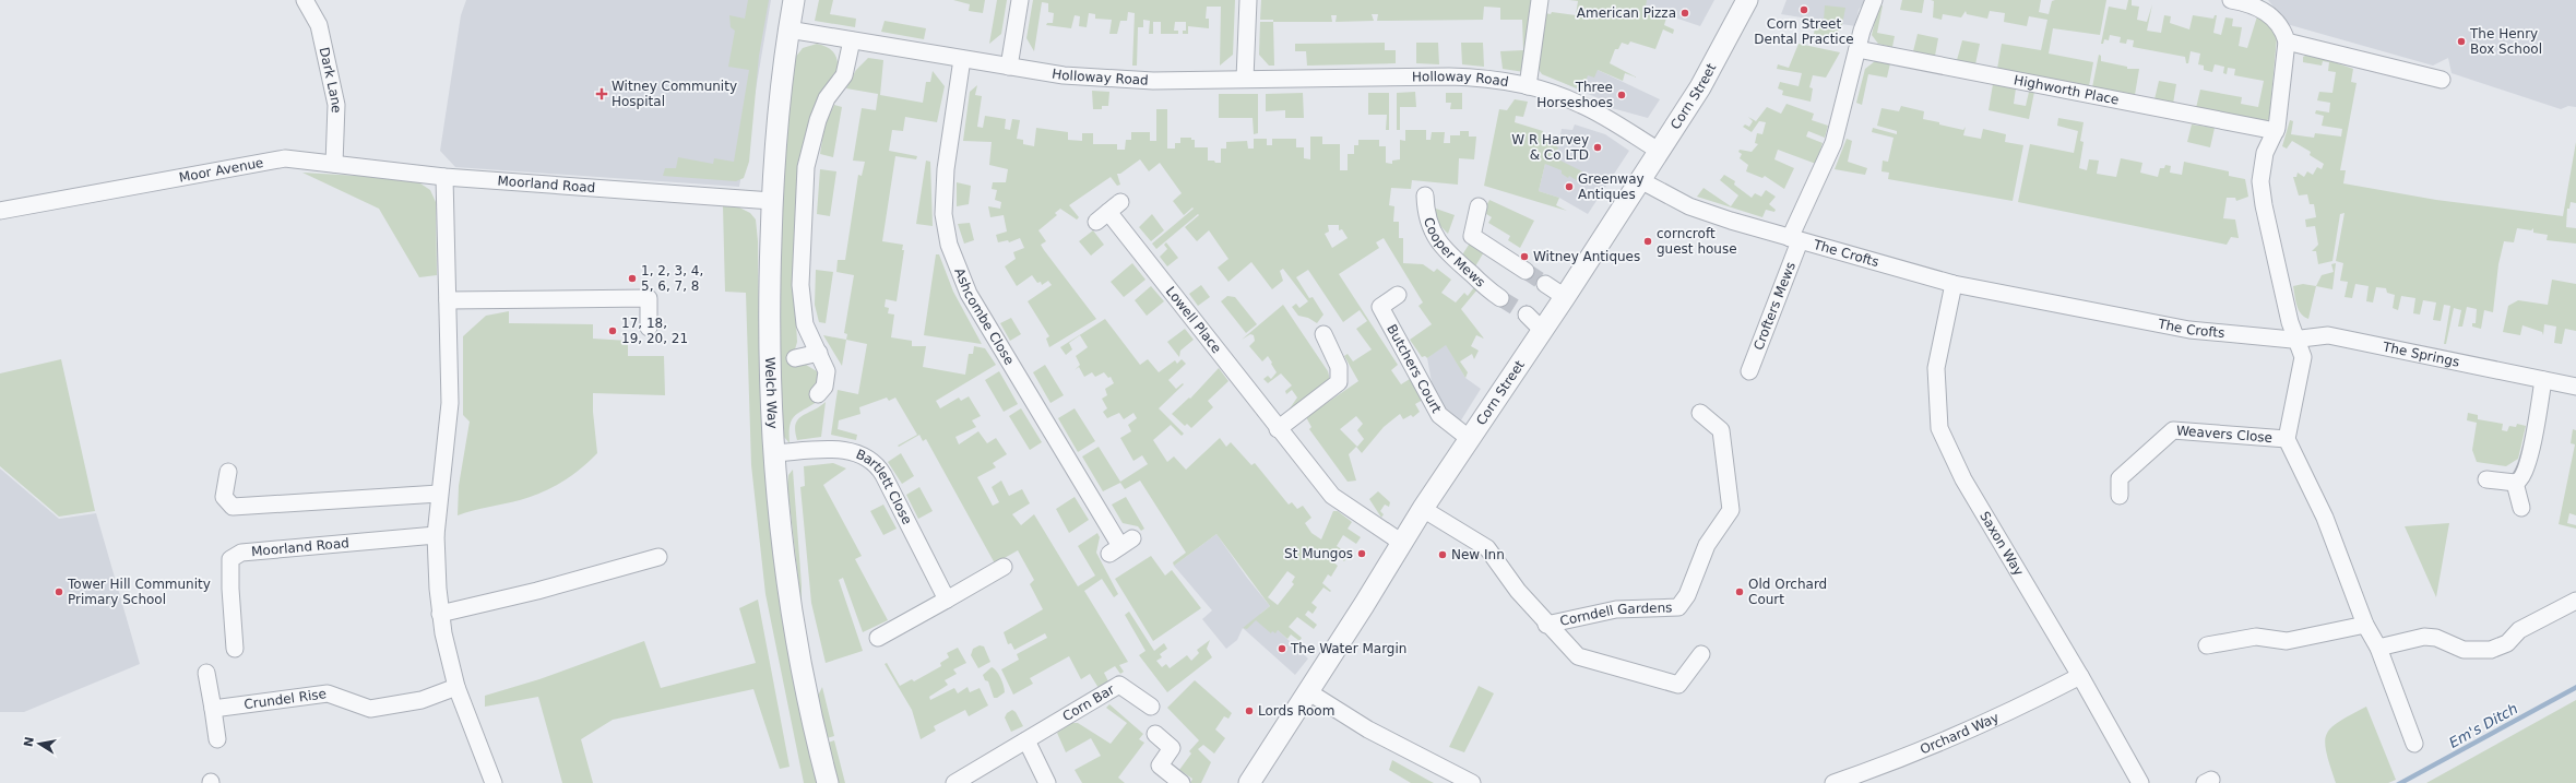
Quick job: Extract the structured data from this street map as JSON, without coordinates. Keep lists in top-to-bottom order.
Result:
{
  "streets": {
    "street": [
      "Holloway Road",
      "Dark Lane",
      "Highworth Place",
      "Corn Street",
      "Moor Avenue",
      "Moorland Road",
      "Cooper Mews",
      "The Crofts",
      "Crofters Mews",
      "Ashcombe Close",
      "Lowell Place",
      "The Springs",
      "Butchers Court",
      "Welch Way",
      "Weavers Close",
      "Bartlett Close",
      "Saxon Way",
      "Corndell Gardens",
      "Crundel Rise",
      "Corn Bar",
      "Orchard Way"
    ]
  },
  "crossings": [
    ["Holloway Road", "Corn Street"],
    ["Holloway Road", "Ashcombe Close"],
    ["Holloway Road", "Welch Way"],
    ["Dark Lane", "Moor Avenue"],
    ["Corn Street", "The Crofts"],
    ["Corn Street", "Lowell Place"],
    ["Corn Street", "Butchers Court"],
    ["Corn Street", "Corndell Gardens"],
    ["Moor Avenue", "Moorland Road"],
    ["Moorland Road", "Welch Way"],
    ["The Crofts", "Crofters Mews"],
    ["The Crofts", "The Springs"],
    ["The Crofts", "Weavers Close"],
    ["The Crofts", "Saxon Way"],
    ["The Springs", "Weavers Close"],
    ["Welch Way", "Bartlett Close"],
    ["Saxon Way", "Orchard Way"]
  ],
  "water": ["Em's Ditch"],
  "places": {
    "other": [
      "Corn Street Dental Practice",
      "American Pizza",
      "The Henry Box School",
      "Three Horseshoes",
      "W R Harvey & Co LTD",
      "Greenway Antiques",
      "corncroft guest house",
      "Witney Antiques",
      "1, 2, 3, 4, 5, 6, 7, 8",
      "17, 18, 19, 20, 21",
      "St Mungos",
      "New Inn",
      "Tower Hill Community Primary School",
      "Old Orchard Court",
      "The Water Margin",
      "Lords Room"
    ],
    "health": ["Witney Community Hospital"]
  },
  "north": "left"
}
